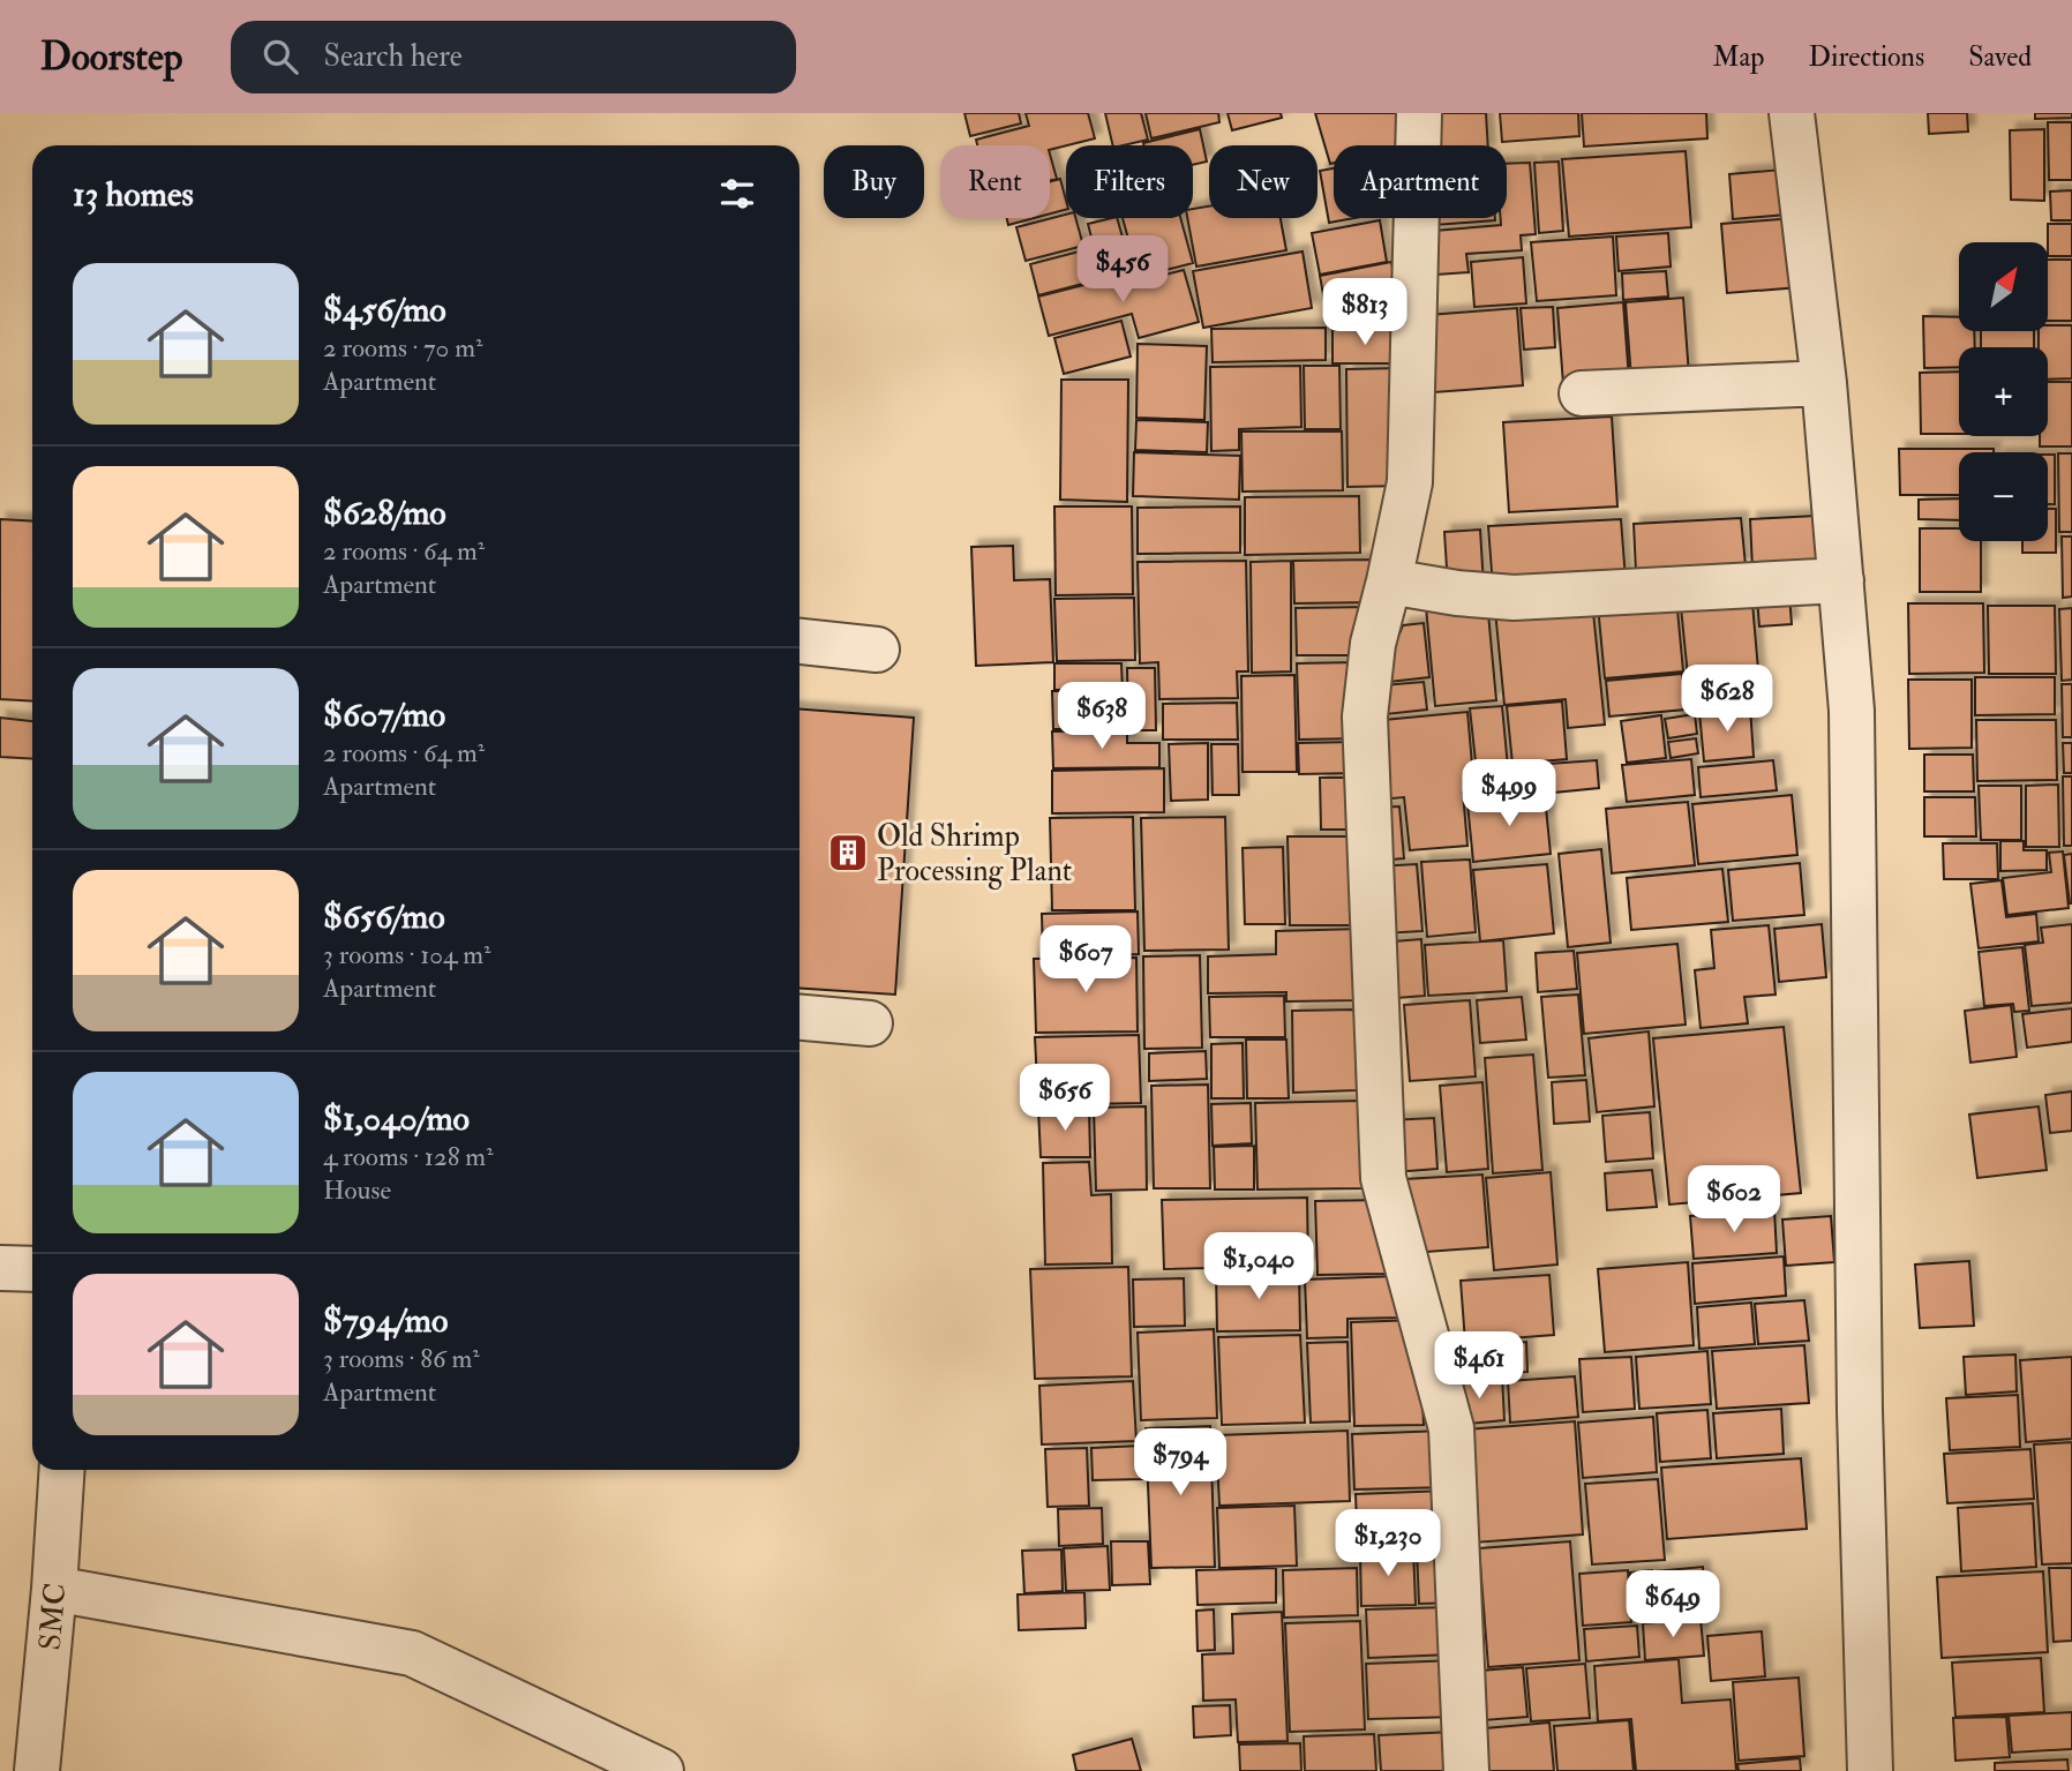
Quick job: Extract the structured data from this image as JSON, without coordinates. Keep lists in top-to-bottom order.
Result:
{
  "streets": {
    "street": ["SMC"]
  },
  "places": {
    "building": ["Old Shrimp Processing Plant"]
  },
  "north": "top right",
  "page": {
    "header": "Doorstep",
    "search": "Search here",
    "nav": ["Map", "Directions", "Saved"],
    "chip": [
      "Buy",
      "Rent",
      "Filters",
      "New",
      "Apartment"
    ],
    "heading": "13 homes",
    "price": [
      "$456",
      "$813",
      "$628",
      "$638",
      "$499",
      "$607",
      "$656",
      "$602",
      "$1,040",
      "$461",
      "$794",
      "$1,230",
      "$649"
    ],
    "map_buttons": ["+", "−"],
    "list": [
      {
        "name": "$456/mo",
        "note": "2 rooms · 70 m² · Apartment"
      },
      {
        "name": "$628/mo",
        "note": "2 rooms · 64 m² · Apartment"
      },
      {
        "name": "$607/mo",
        "note": "2 rooms · 64 m² · Apartment"
      },
      {
        "name": "$656/mo",
        "note": "3 rooms · 104 m² · Apartment"
      },
      {
        "name": "$1,040/mo",
        "note": "4 rooms · 128 m² · House"
      },
      {
        "name": "$794/mo",
        "note": "3 rooms · 86 m² · Apartment"
      }
    ]
  }
}
